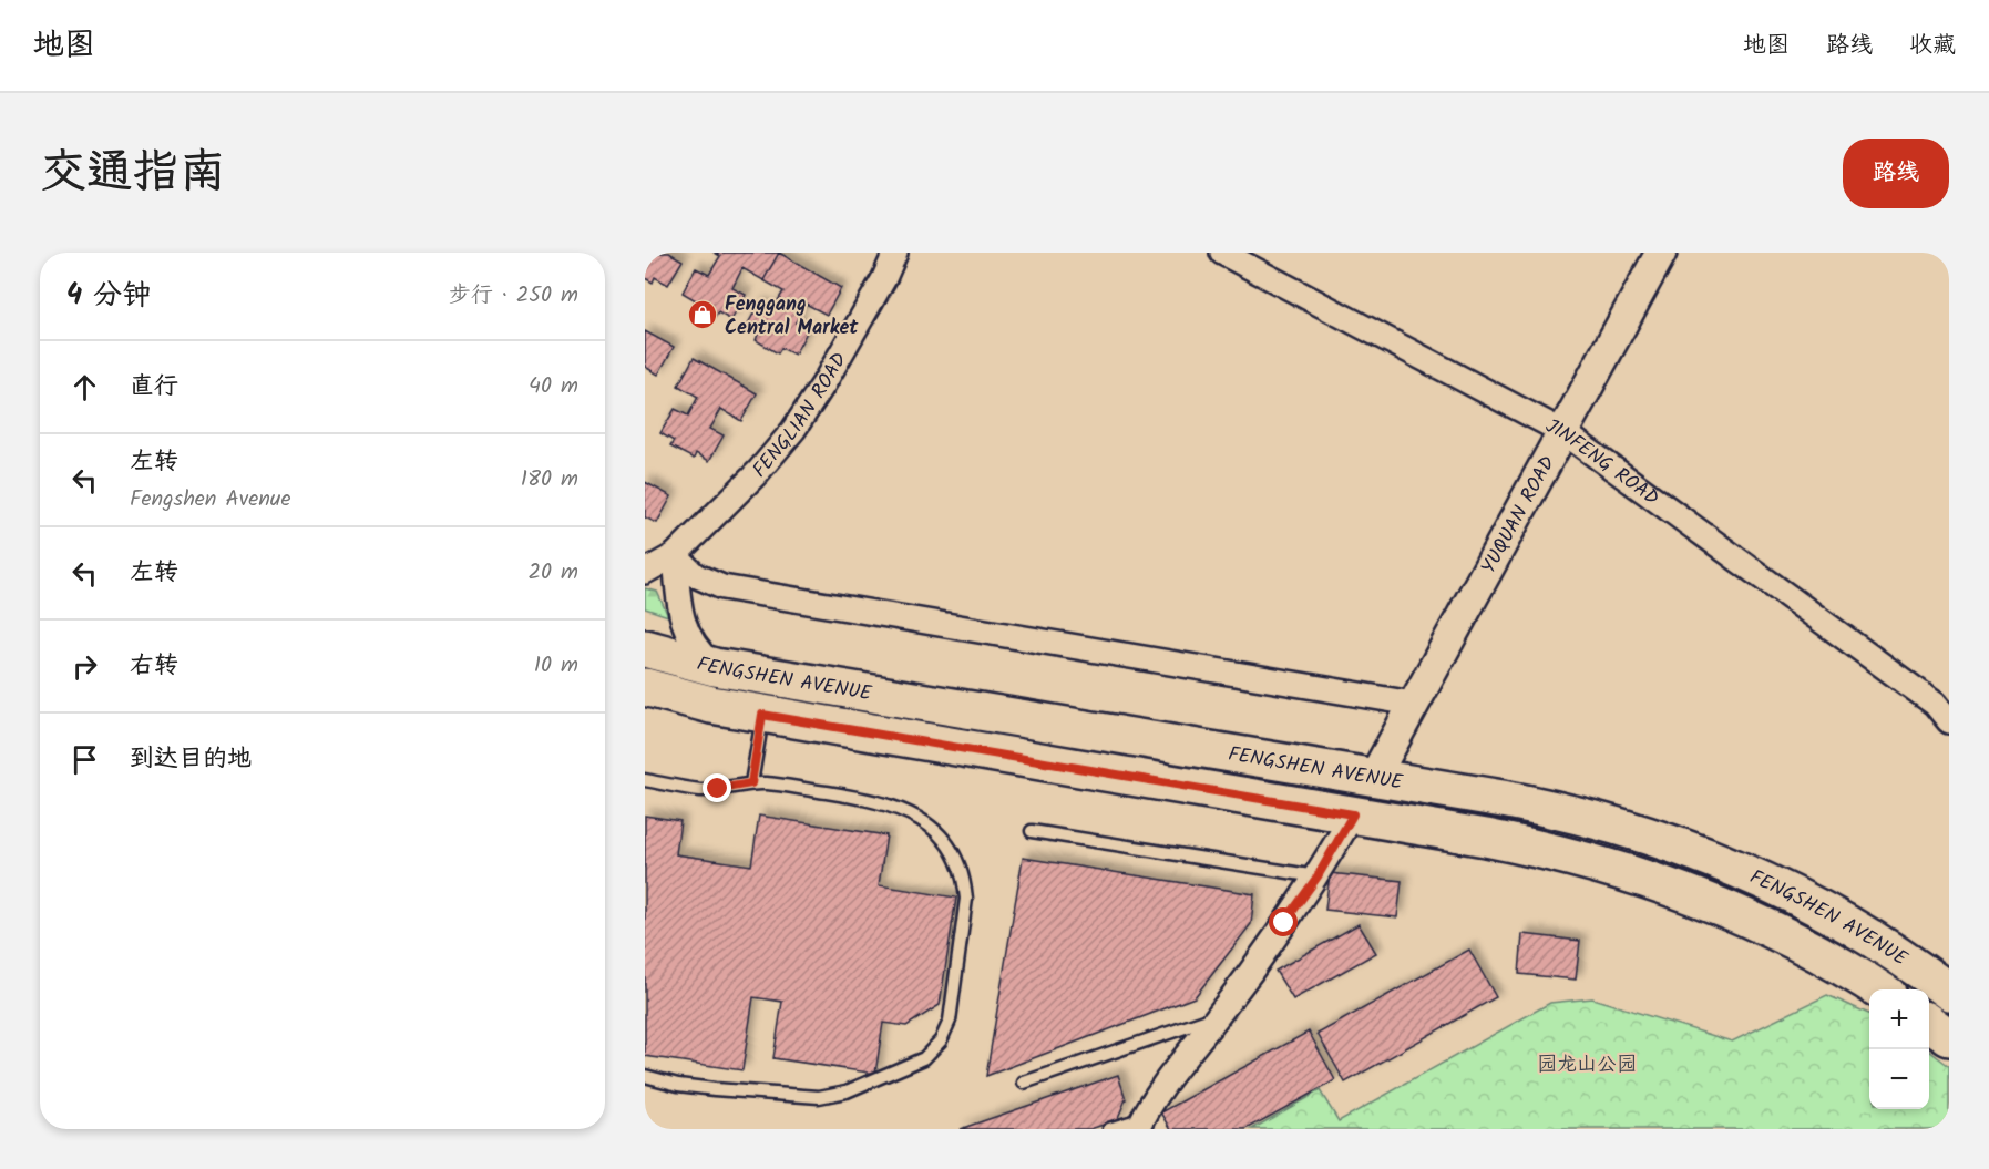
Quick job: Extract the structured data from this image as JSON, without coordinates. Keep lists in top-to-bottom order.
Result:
{
  "streets": {
    "main road": ["FENGSHEN AVENUE"],
    "street": ["FENGLIAN ROAD", "JINFENG ROAD", "YUQUAN ROAD"]
  },
  "crossings": [
    ["JINFENG ROAD", "YUQUAN ROAD"],
    ["YUQUAN ROAD", "FENGSHEN AVENUE"]
  ],
  "parks": ["园龙山公园"],
  "places": {
    "shop": ["Fenggang Central Market"]
  },
  "page": {
    "header": "地图",
    "nav": ["地图", "路线", "收藏"],
    "title": "交通指南",
    "buttons": "路线",
    "heading": ["4 分钟", "步行 · 250 m"],
    "list": [
      ["直行", "40 m"],
      ["左转", "Fengshen Avenue", "180 m"],
      ["左转", "20 m"],
      ["右转", "10 m"],
      "到达目的地"
    ],
    "map_buttons": ["+", "−"]
  }
}
